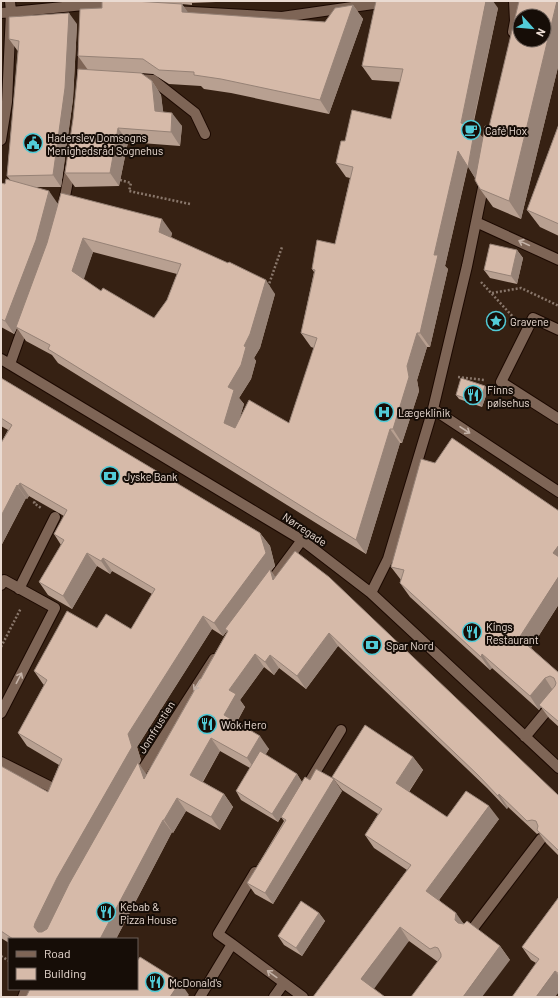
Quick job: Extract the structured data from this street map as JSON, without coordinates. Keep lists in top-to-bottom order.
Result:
{
  "streets": {
    "street": ["Nørregade", "Jomfrustien"]
  },
  "one_way": ["Jomfrustien"],
  "places": {
    "cafe": ["Café Hox"],
    "public building": ["Haderslev Domsogns Menighedsråd Sognehus"],
    "place": ["Gravene"],
    "restaurant": [
      "Finns pølsehus",
      "Kings Restaurant",
      "Wok Hero",
      "Kebab & Pizza House",
      "McDonald's"
    ],
    "hospital": ["Lægeklinik"],
    "bank": ["Jyske Bank", "Spar Nord"]
  },
  "legend": ["Road", "Building"],
  "north": "bottom right"
}
